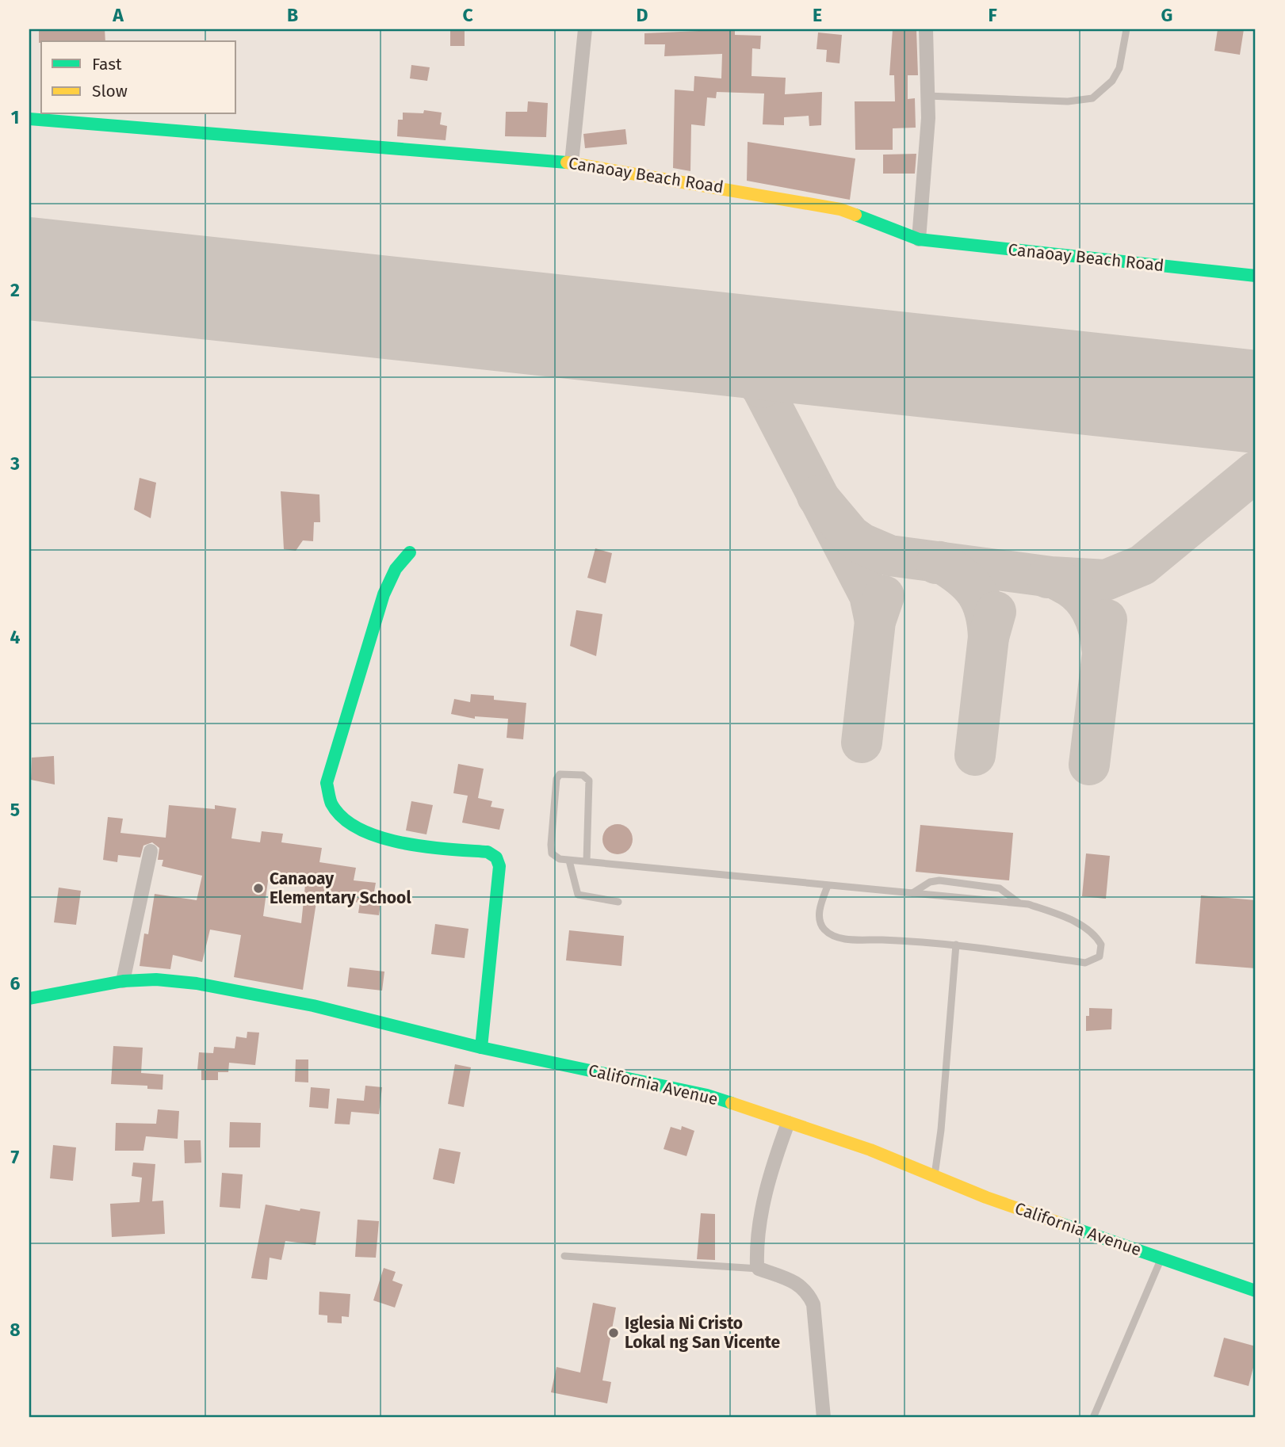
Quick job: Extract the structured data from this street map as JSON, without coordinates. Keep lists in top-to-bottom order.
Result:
{
  "streets": {
    "street": ["Canaoay Beach Road", "California Avenue"]
  },
  "places": ["Canaoay Elementary School", "Iglesia Ni Cristo Lokal ng San Vicente"],
  "legend": ["Fast", "Slow"],
  "grid": {
    "columns": [
      "A",
      "B",
      "C",
      "D",
      "E",
      "F",
      "G"
    ],
    "rows": [
      "1",
      "2",
      "3",
      "4",
      "5",
      "6",
      "7",
      "8"
    ]
  }
}
